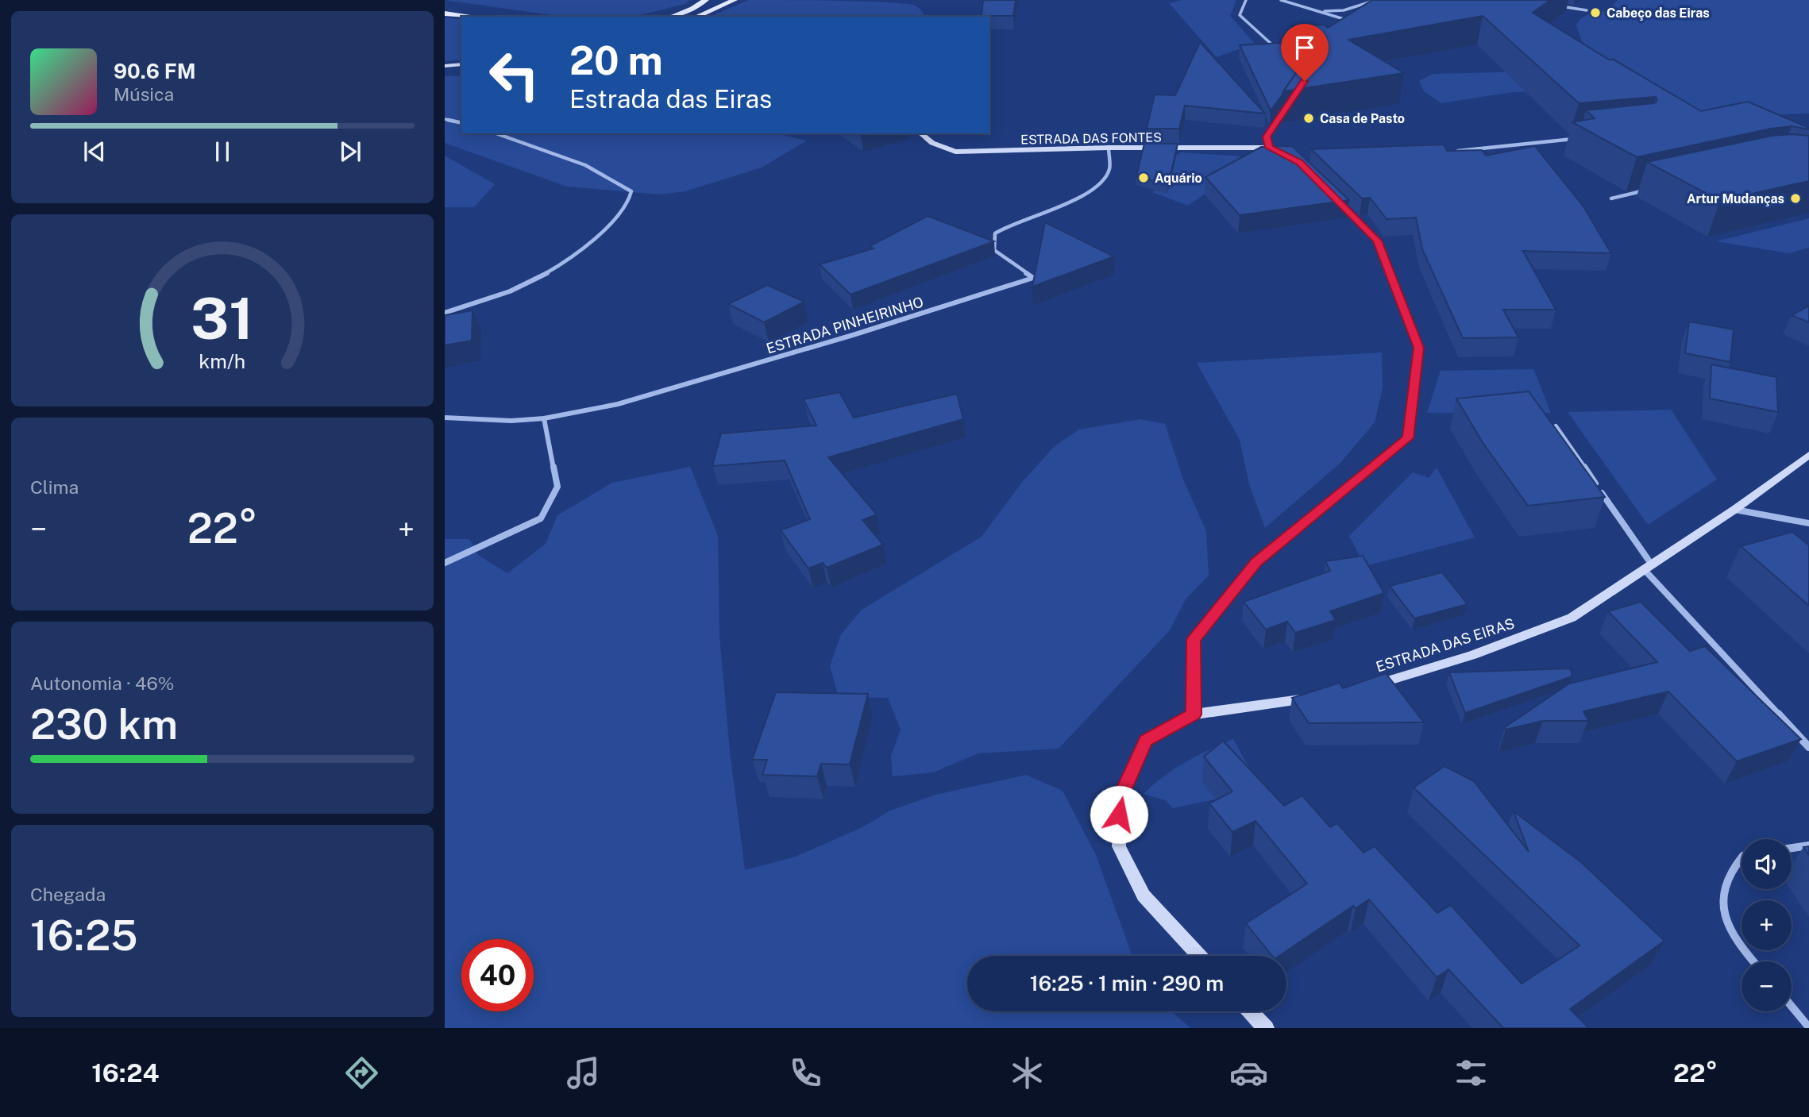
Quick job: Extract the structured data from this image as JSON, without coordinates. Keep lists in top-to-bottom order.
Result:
{
  "streets": {
    "street": ["ESTRADA DAS FONTES", "ESTRADA PINHEIRINHO", "ESTRADA DAS EIRAS"]
  },
  "crossings": [
    ["ESTRADA DAS FONTES", "ESTRADA PINHEIRINHO"]
  ],
  "places": [
    "Cabeço das Eiras",
    "Casa de Pasto",
    "Aquário",
    "Artur Mudanças"
  ],
  "page": {
    "turn": ["20 m", "Estrada das Eiras"],
    "song": ["90.6 FM", "Música"],
    "tile": [
      "Clima",
      ["Autonomia · 46%", "230 km"],
      ["Chegada", "16:25"]
    ],
    "heat": ["−", "22°", "+"],
    "map_buttons": ["+", "−"],
    "limit": "40",
    "trip": "16:25 · 1 min · 290 m",
    "tabs": ["16:24", "22°"],
    "gauge": ["31", "km/h"]
  }
}
